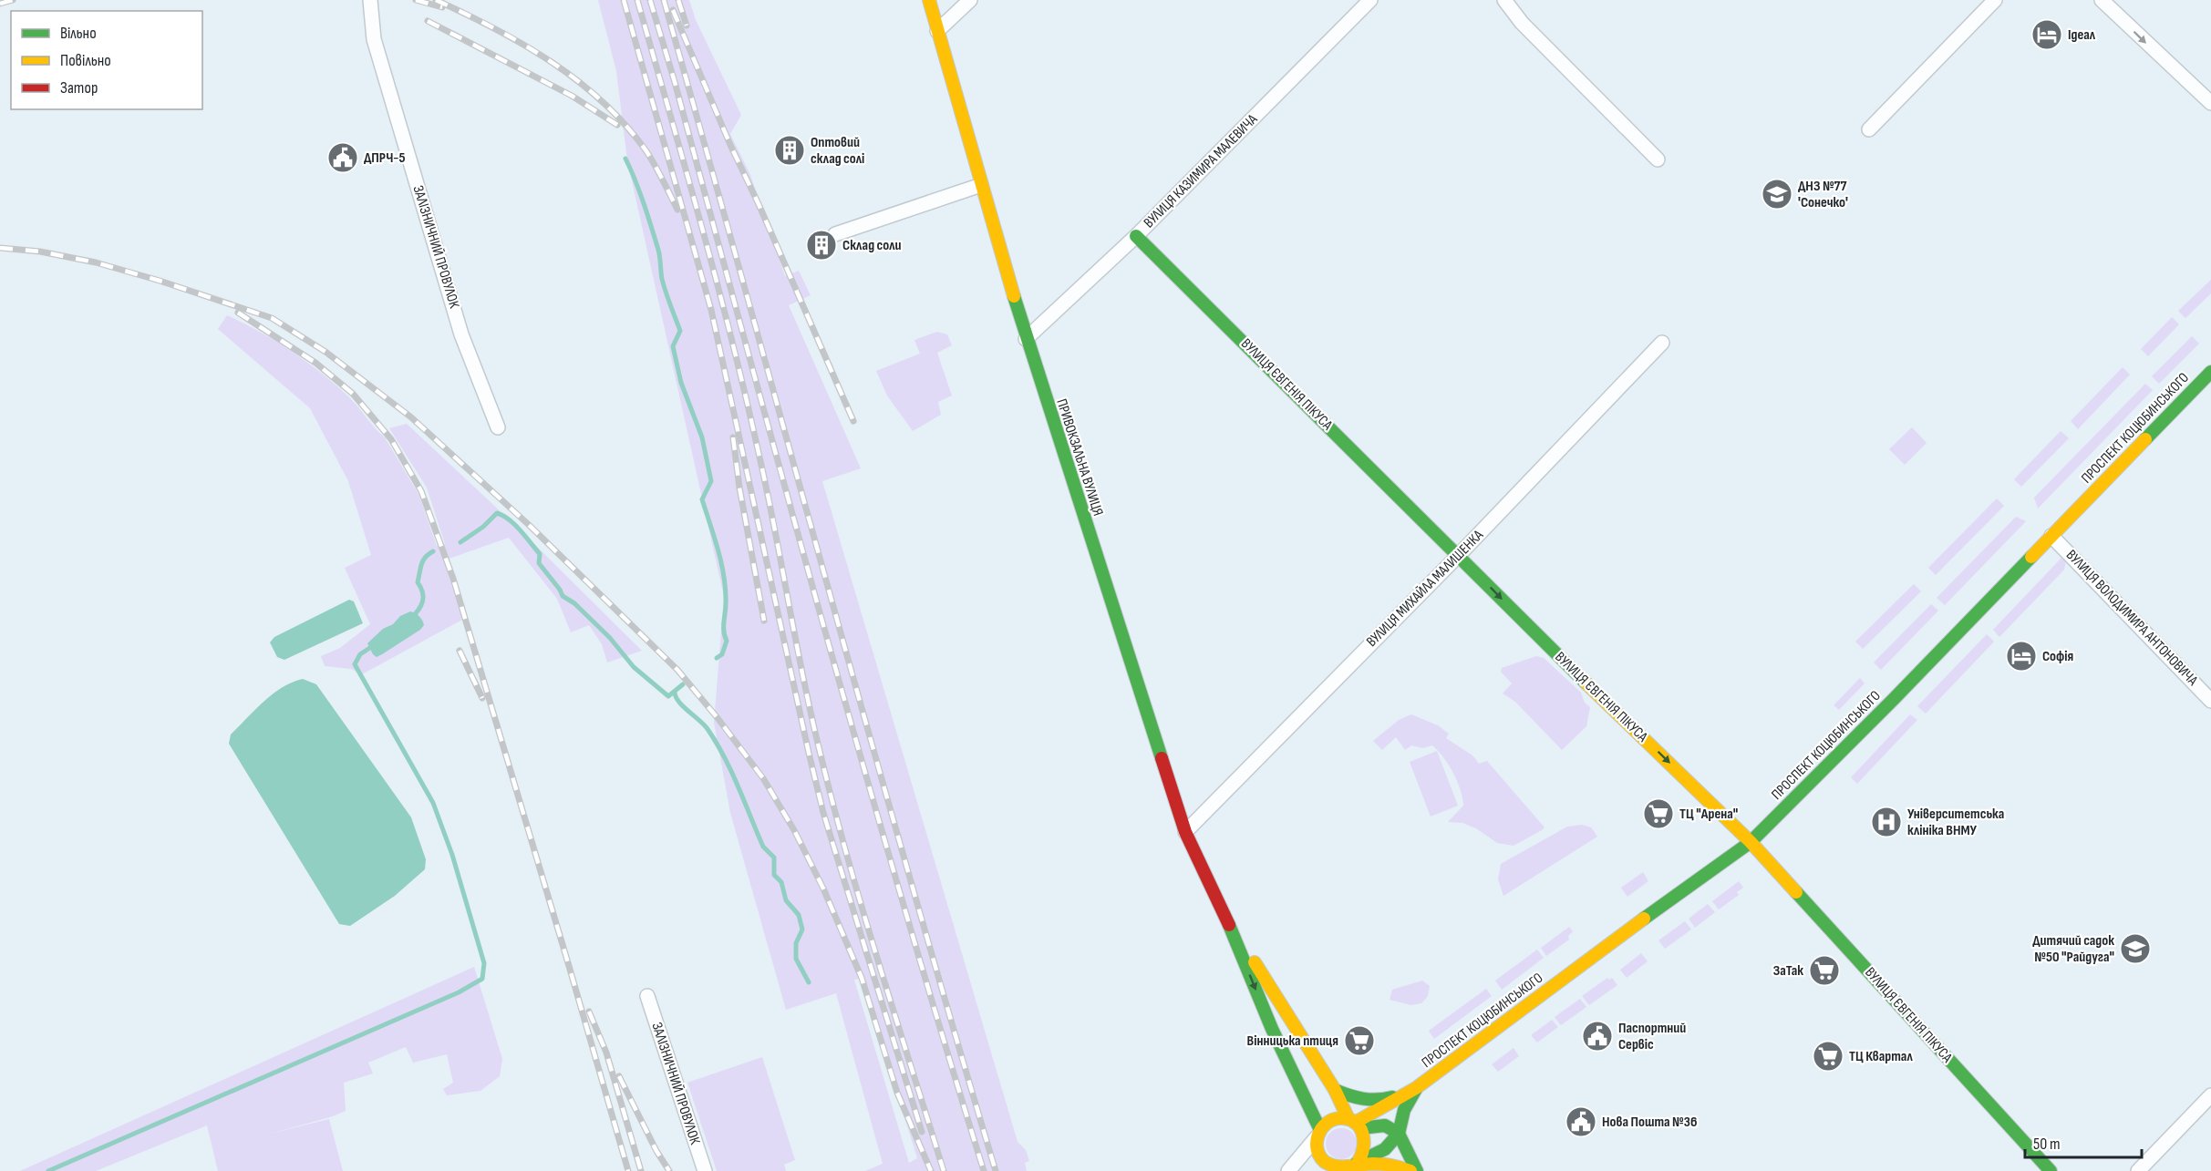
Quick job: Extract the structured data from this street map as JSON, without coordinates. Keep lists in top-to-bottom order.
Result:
{
  "streets": {
    "main road": ["ВУЛИЦЯ ЄВГЕНІЯ ПІКУСА", "ПРОСПЕКТ КОЦЮБИНСЬКОГО", "ПРИВОКЗАЛЬНА ВУЛИЦЯ"],
    "street": [
      "ВУЛИЦЯ КАЗИМИРА МАЛЕВИЧА",
      "ЗАЛІЗНИЧНИЙ ПРОВУЛОК",
      "ВУЛИЦЯ МИХАЙЛА МАЛИШЕНКА",
      "ВУЛИЦЯ ВОЛОДИМИРА АНТОНОВИЧА"
    ]
  },
  "crossings": [
    ["ВУЛИЦЯ КАЗИМИРА МАЛЕВИЧА", "ВУЛИЦЯ ЄВГЕНІЯ ПІКУСА"],
    ["ВУЛИЦЯ КАЗИМИРА МАЛЕВИЧА", "ПРИВОКЗАЛЬНА ВУЛИЦЯ"],
    ["ВУЛИЦЯ ЄВГЕНІЯ ПІКУСА", "ПРОСПЕКТ КОЦЮБИНСЬКОГО"],
    ["ВУЛИЦЯ ЄВГЕНІЯ ПІКУСА", "ВУЛИЦЯ МИХАЙЛА МАЛИШЕНКА"],
    ["ПРОСПЕКТ КОЦЮБИНСЬКОГО", "ВУЛИЦЯ ВОЛОДИМИРА АНТОНОВИЧА"],
    ["ПРИВОКЗАЛЬНА ВУЛИЦЯ", "ВУЛИЦЯ МИХАЙЛА МАЛИШЕНКА"]
  ],
  "places": {
    "hotel": ["Ідеал", "Софія"],
    "building": ["Оптовий склад солі", "Склад соли"],
    "public building": ["ДПРЧ-5", "Паспортний Сервіс", "Нова Пошта №36"],
    "school or university": ["ДНЗ №77 'Сонечко'", "Дитячий садок №50 \"Райдуга\""],
    "supermarket": [
      "ТЦ \"Арена\"",
      "ЗаТак",
      "Вінницька птиця",
      "ТЦ Квартал"
    ],
    "hospital": ["Університетська клініка ВНМУ"]
  },
  "legend": ["Вільно", "Повільно", "Затор"],
  "scale_bar": "50 m"
}
